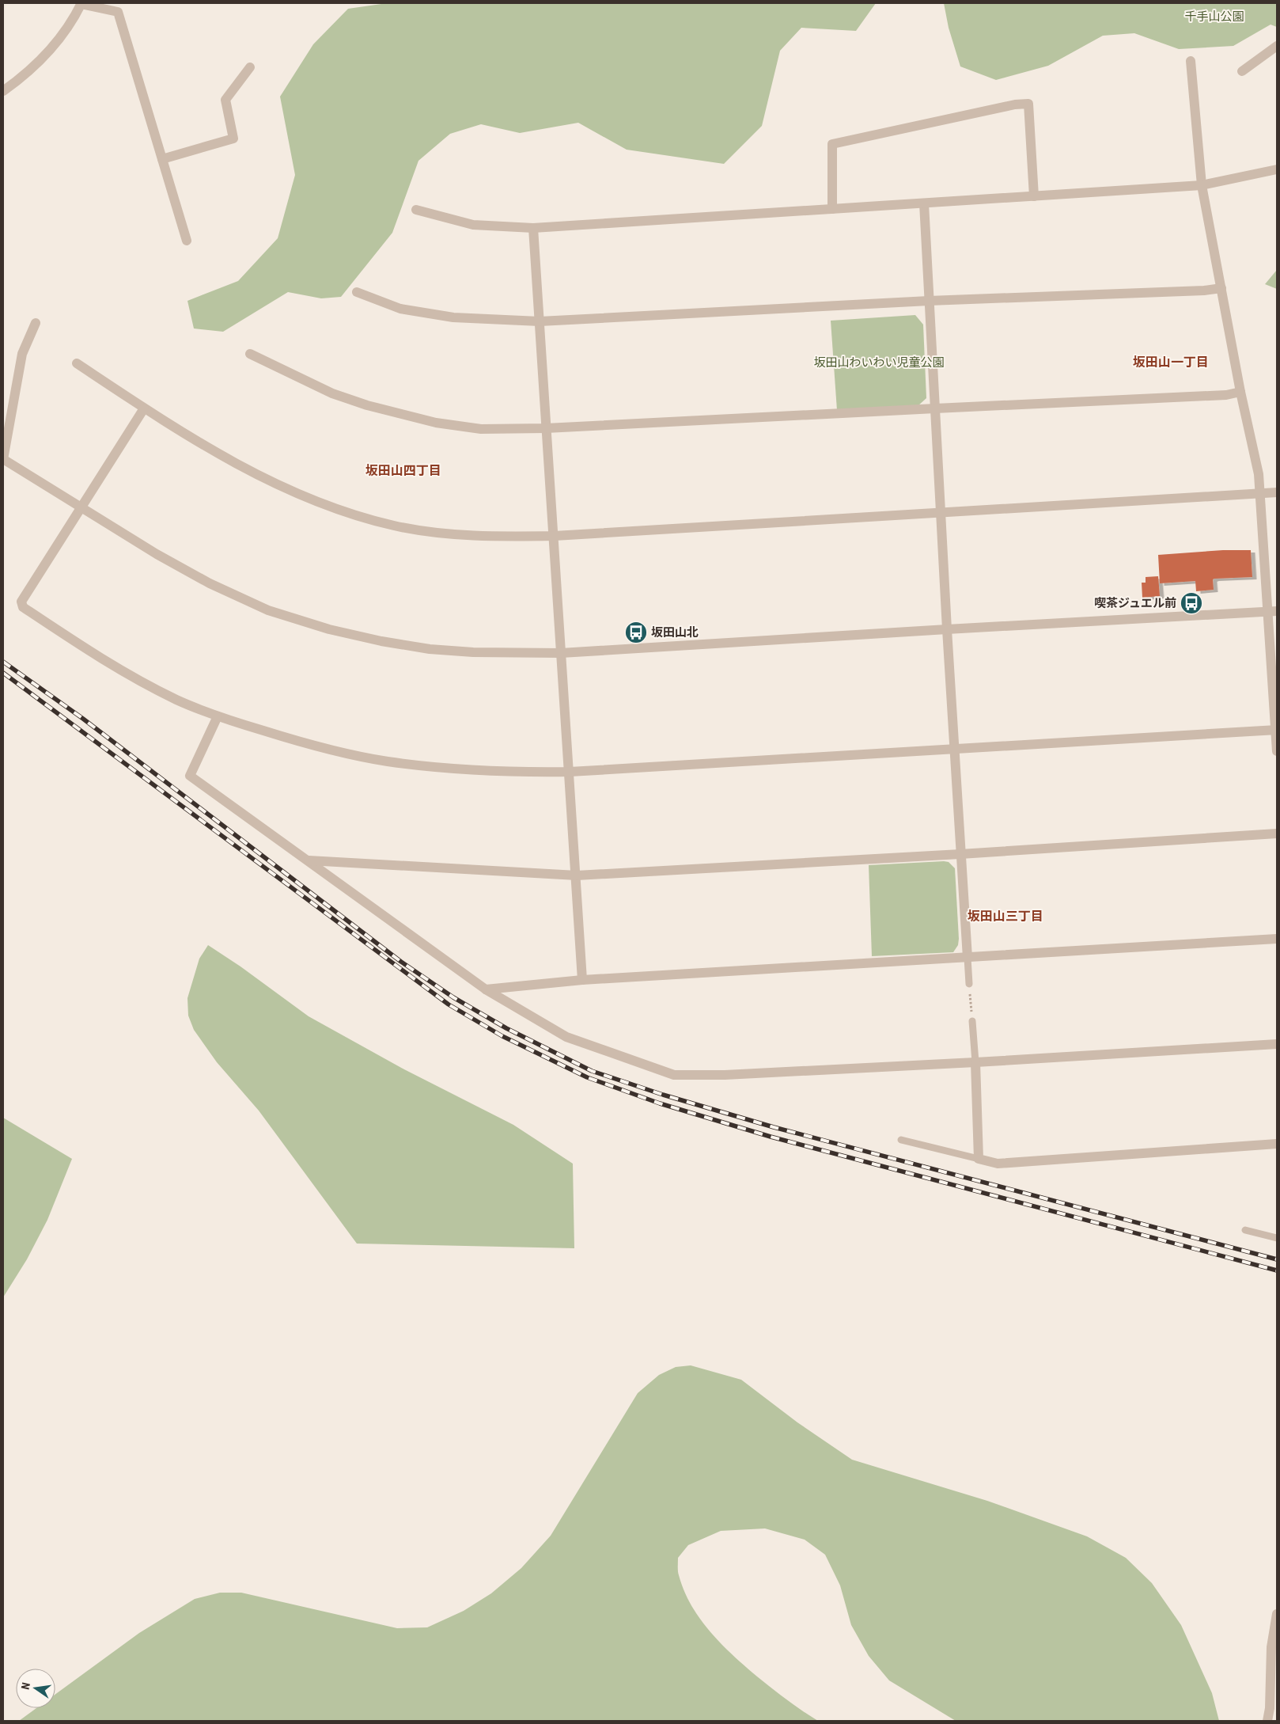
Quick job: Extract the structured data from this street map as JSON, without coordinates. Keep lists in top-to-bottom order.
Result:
{
  "districts": ["坂田山一丁目", "坂田山四丁目", "坂田山三丁目"],
  "parks": ["千手山公園", "坂田山わいわい児童公園"],
  "places": {
    "bus stop": ["喫茶ジュエル前", "坂田山北"]
  },
  "north": "left"
}
